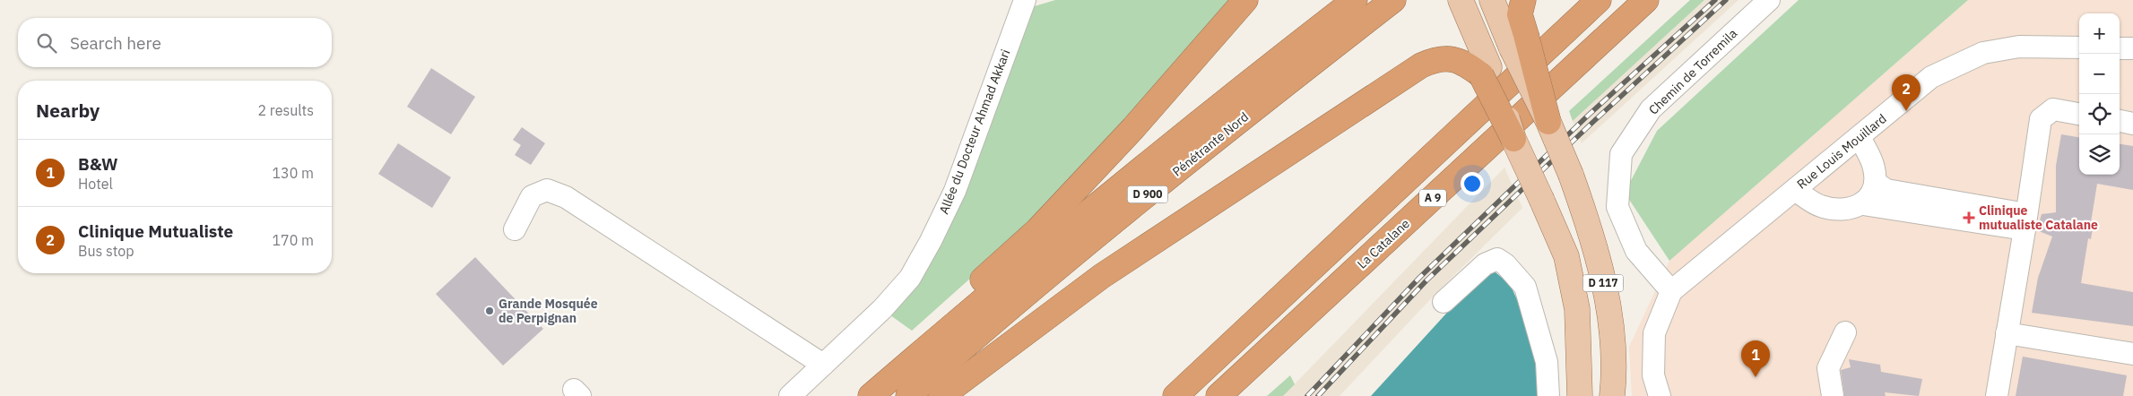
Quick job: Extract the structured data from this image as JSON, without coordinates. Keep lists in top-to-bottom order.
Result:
{
  "streets": {
    "highway": [
      "Pénétrante Nord",
      "D 900",
      "A 9",
      "La Catalane"
    ],
    "main road": ["D 117"],
    "street": ["Chemin de Torremila", "Allée du Docteur Ahmad Akkari", "Rue Louis Mouillard"]
  },
  "crossings": [
    ["Chemin de Torremila", "Rue Louis Mouillard"]
  ],
  "places": {
    "health": ["Clinique mutualiste Catalane"],
    "other": ["Grande Mosquée de Perpignan"]
  },
  "page": {
    "map_buttons": ["+", "−"],
    "search": "Search here",
    "pins": ["2", "1"],
    "heading": ["Nearby", "2 results"],
    "list": [
      {
        "mark": "1",
        "name": "B&W",
        "note": "Hotel",
        "value": "130 m"
      },
      {
        "mark": "2",
        "name": "Clinique Mutualiste",
        "note": "Bus stop",
        "value": "170 m"
      }
    ]
  }
}
